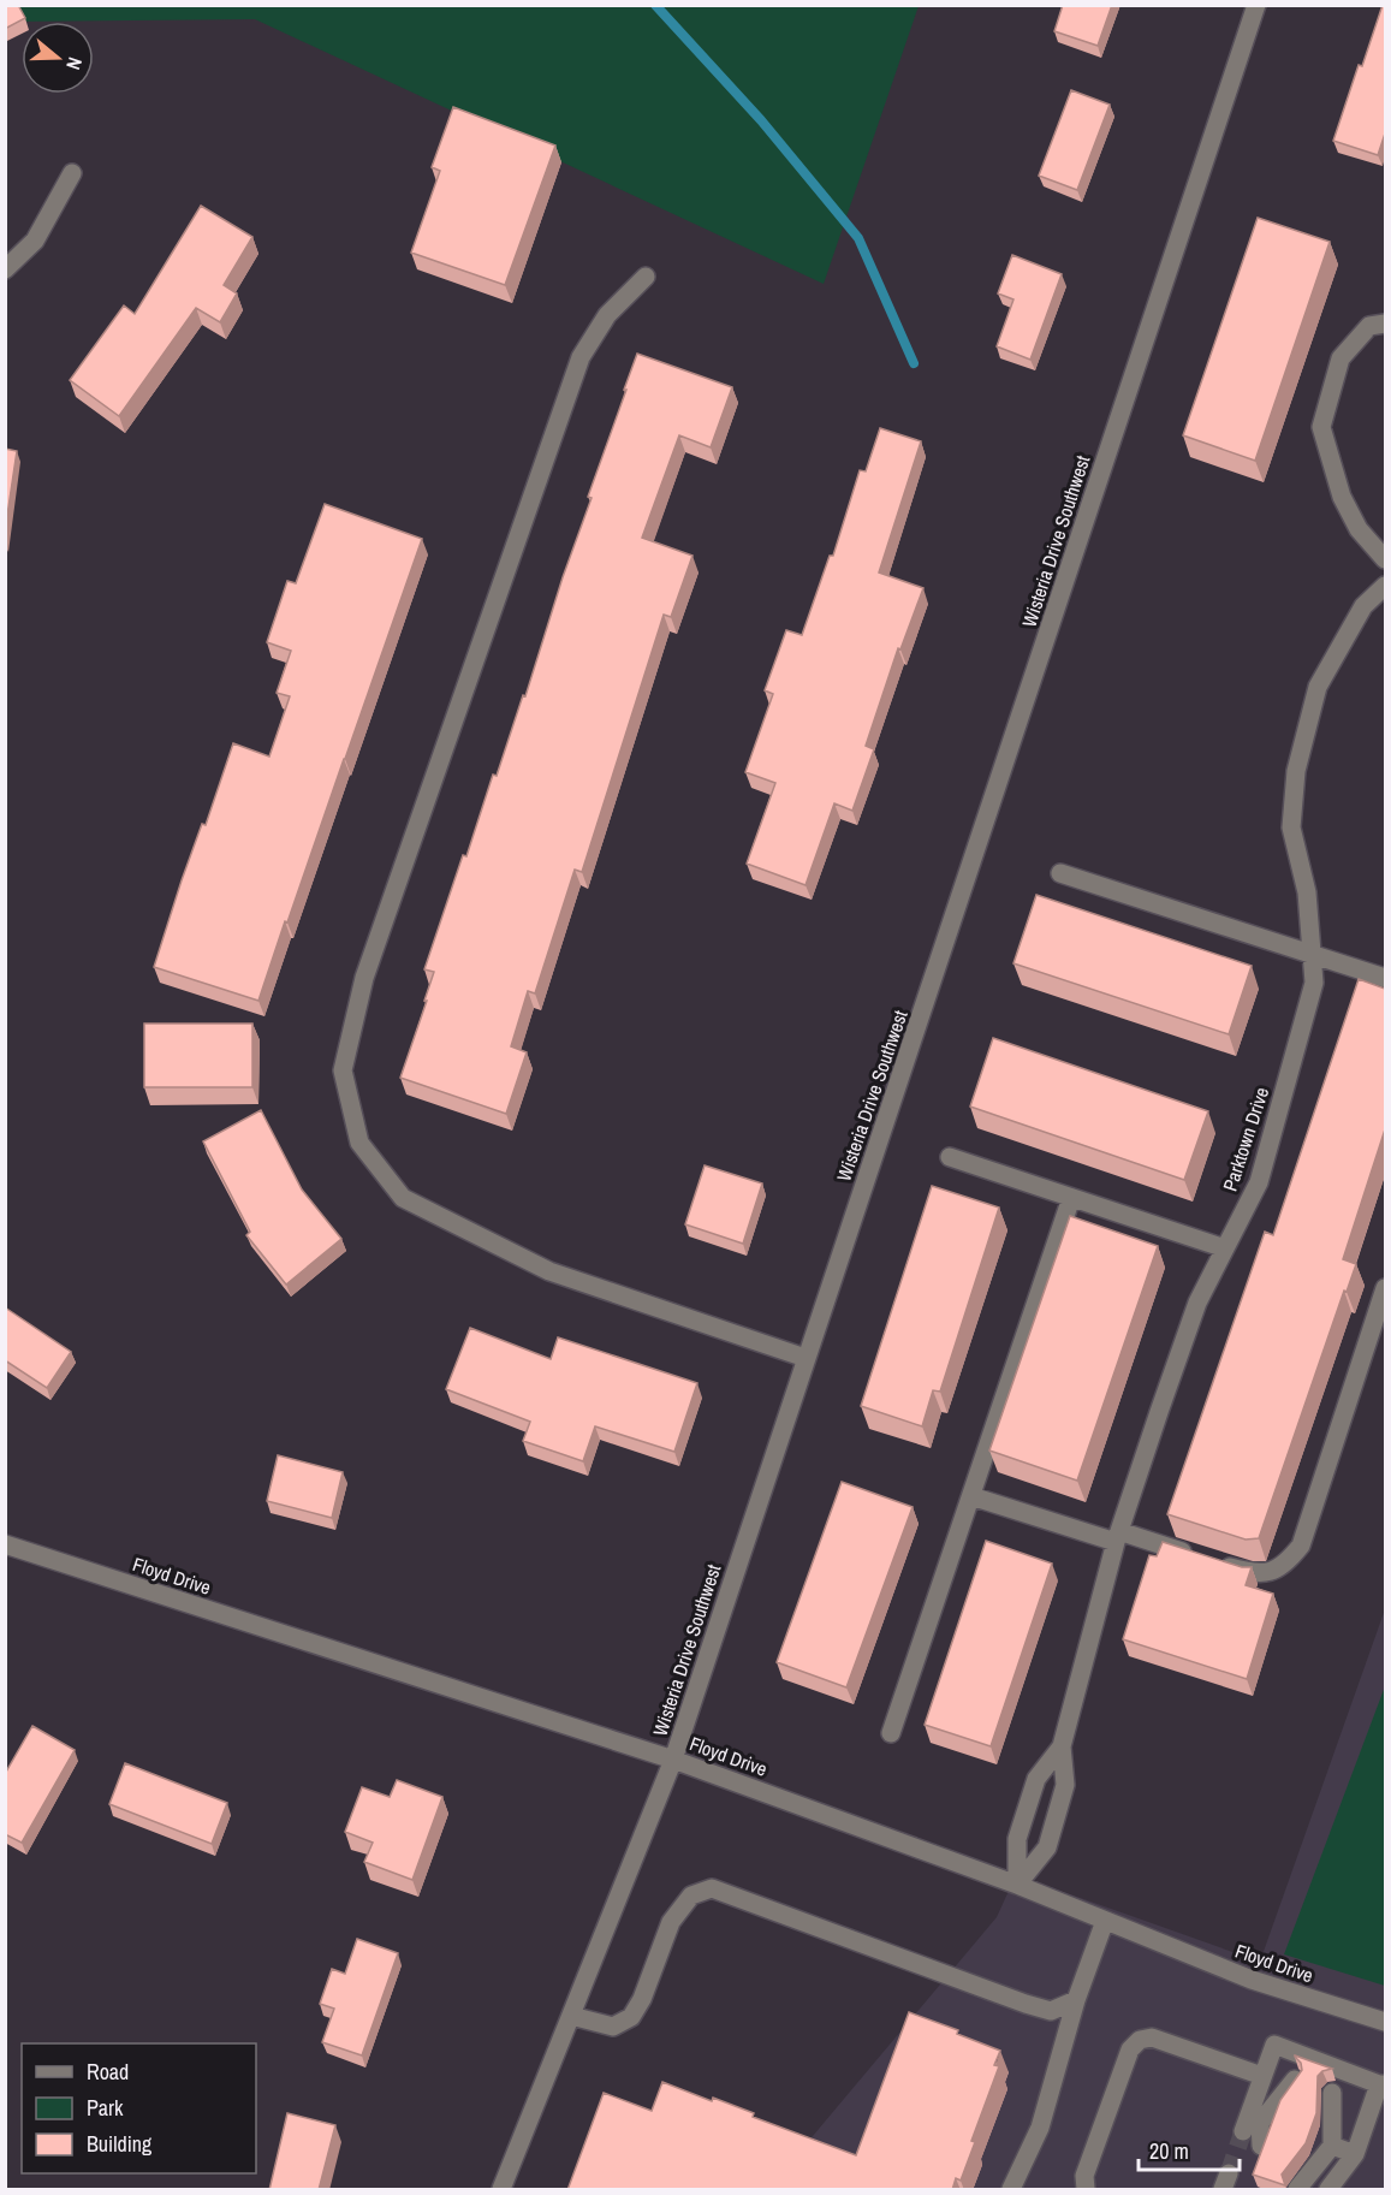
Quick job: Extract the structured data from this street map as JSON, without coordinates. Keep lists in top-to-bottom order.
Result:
{
  "streets": {
    "street": ["Wisteria Drive Southwest", "Parktown Drive", "Floyd Drive"]
  },
  "crossings": [
    ["Wisteria Drive Southwest", "Floyd Drive"],
    ["Parktown Drive", "Floyd Drive"]
  ],
  "legend": ["Road", "Park", "Building"],
  "scale_bar": "20 m",
  "north": "right"
}
